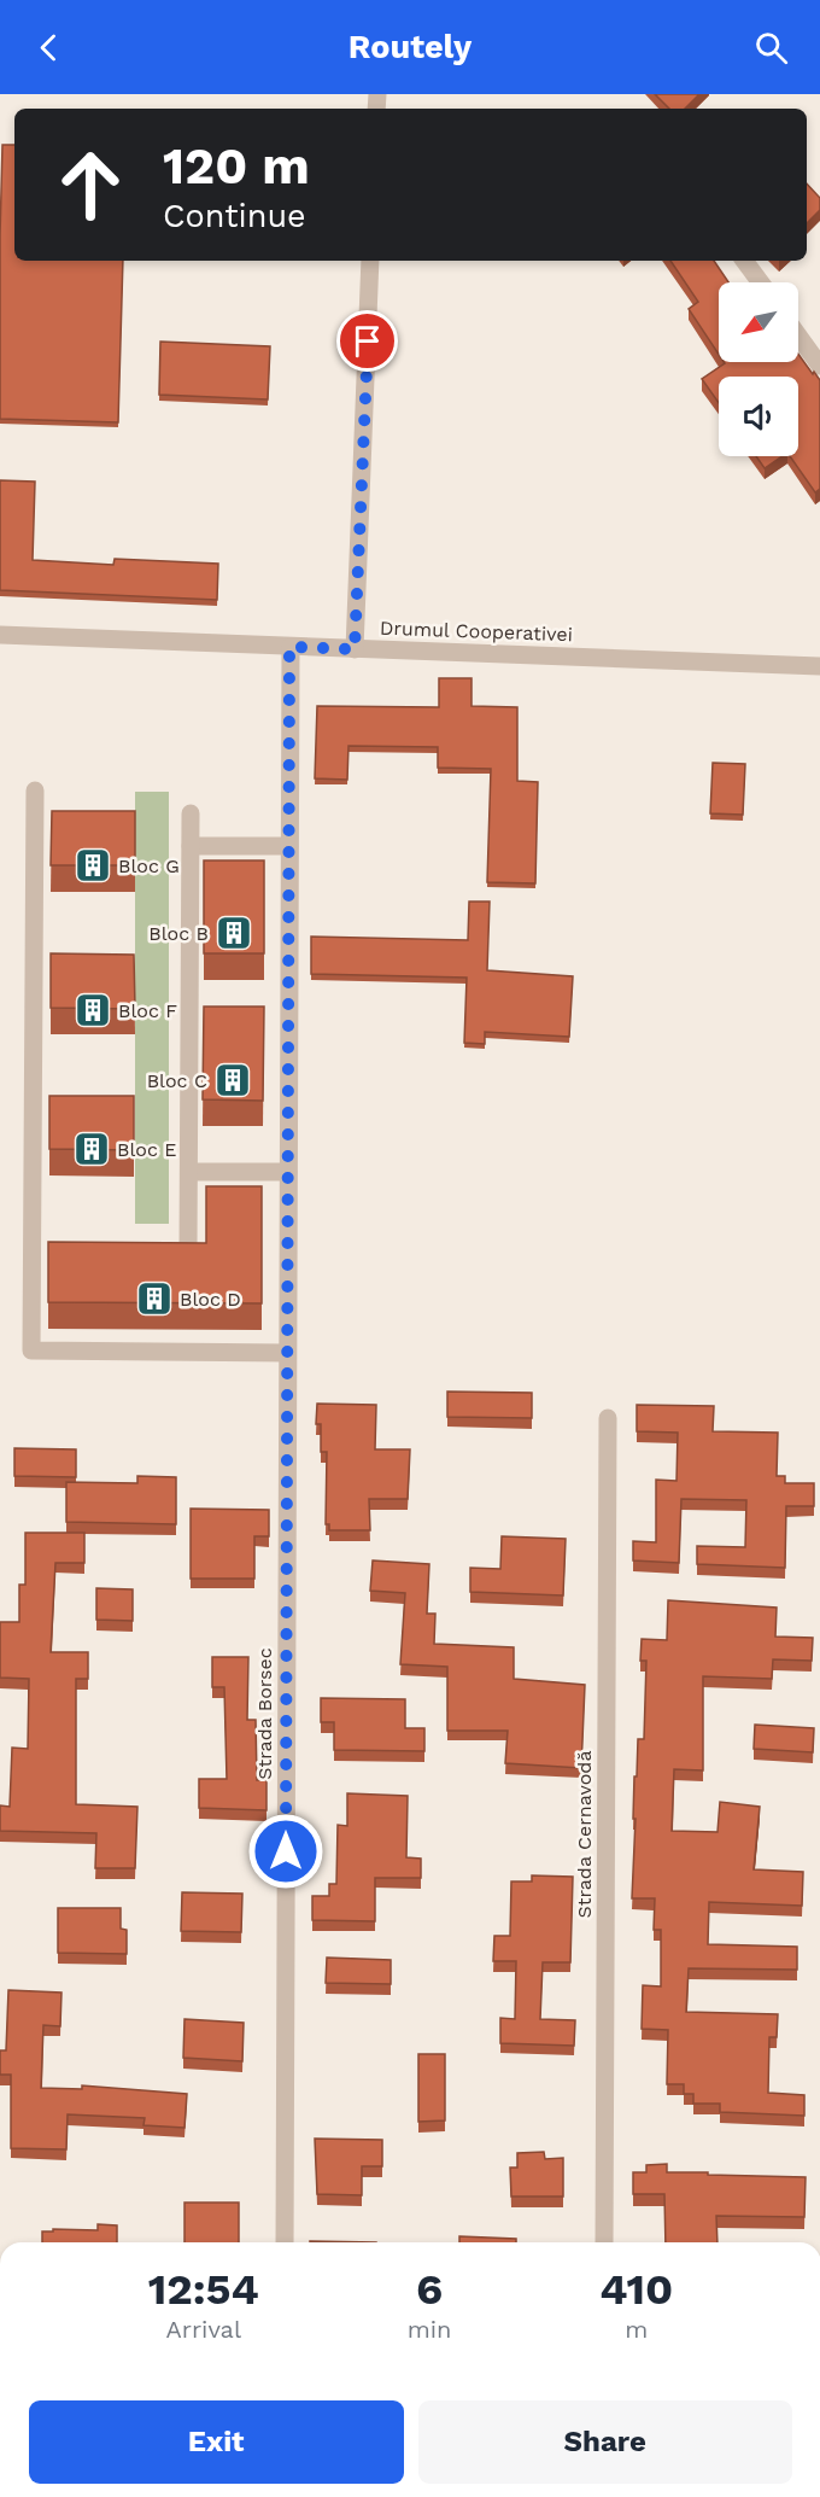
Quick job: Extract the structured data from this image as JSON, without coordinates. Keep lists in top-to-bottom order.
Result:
{
  "streets": {
    "street": ["Drumul Cooperativei", "Strada Borsec", "Strada Cernavodă"]
  },
  "crossings": [
    ["Drumul Cooperativei", "Strada Borsec"]
  ],
  "places": {
    "building": [
      "Bloc G",
      "Bloc B",
      "Bloc F",
      "Bloc C",
      "Bloc E",
      "Bloc D"
    ]
  },
  "north": "bottom left",
  "page": {
    "header": "Routely",
    "turn": ["120 m", "Continue"],
    "eta": [
      "12:54",
      "Arrival",
      "6",
      "min",
      "410",
      "m"
    ],
    "buttons": ["Exit", "Share"]
  }
}
